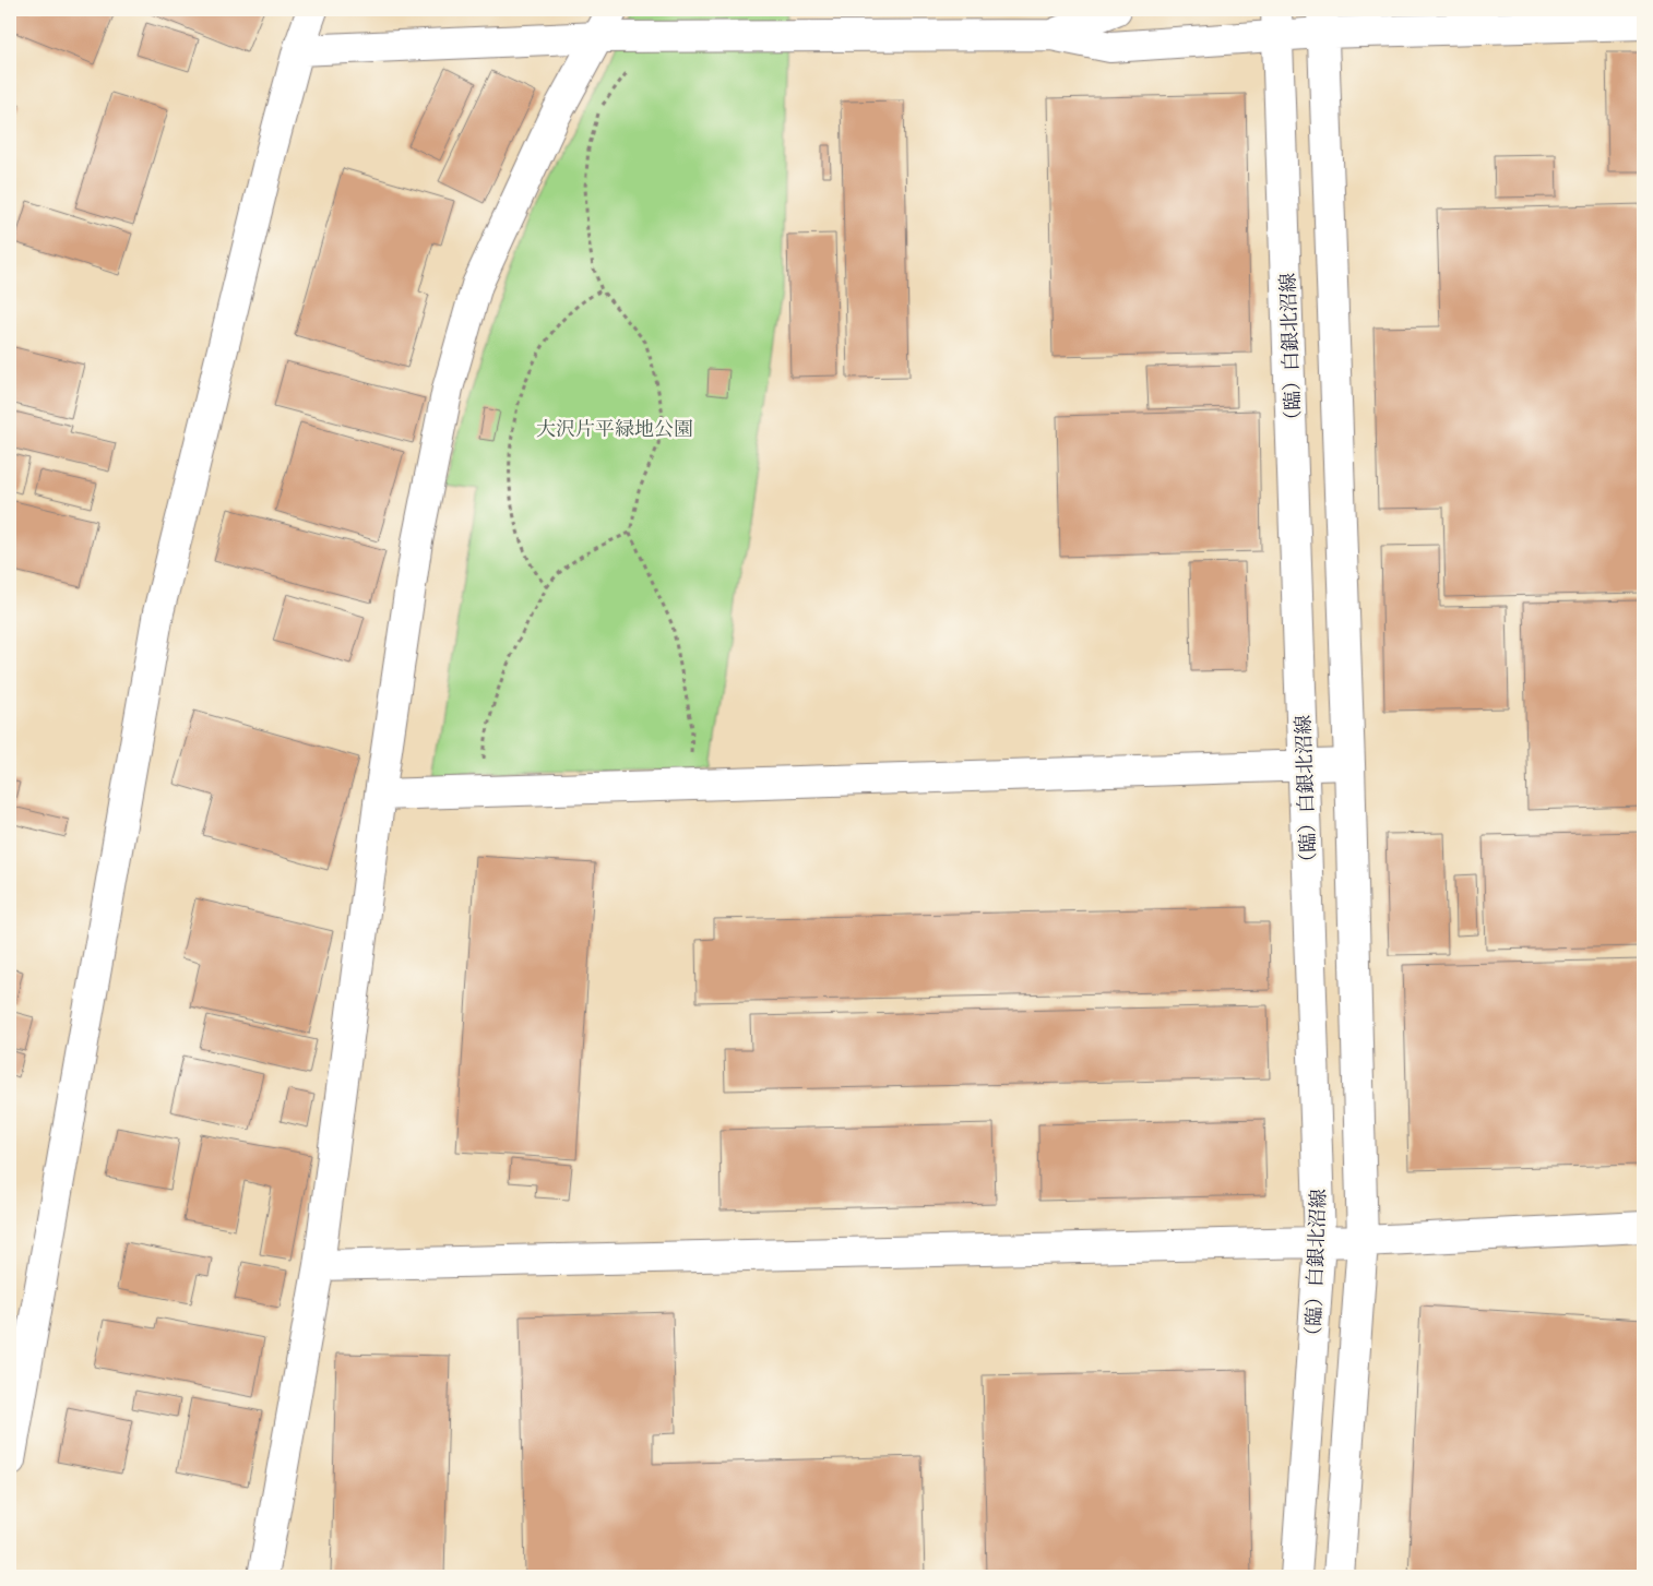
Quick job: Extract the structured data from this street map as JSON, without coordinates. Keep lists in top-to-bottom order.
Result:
{
  "streets": {
    "street": ["（臨）白銀北沼線"]
  },
  "parks": ["大沢片平緑地公園"]
}
